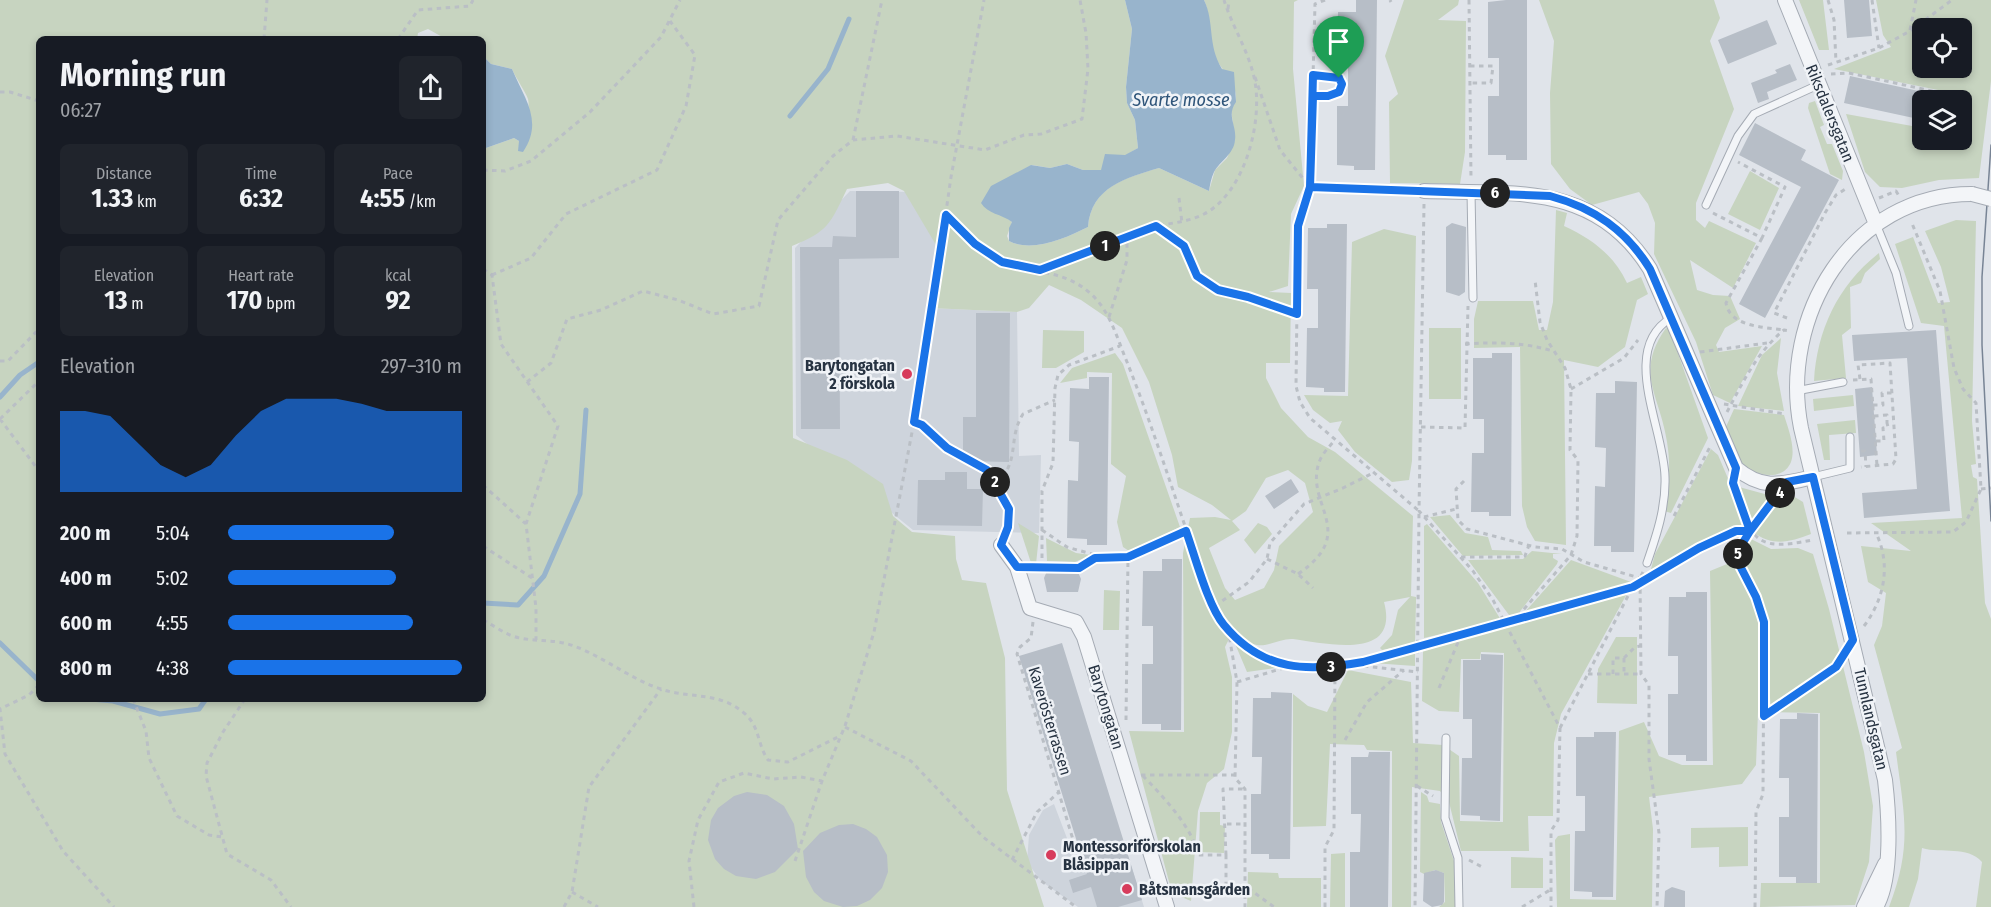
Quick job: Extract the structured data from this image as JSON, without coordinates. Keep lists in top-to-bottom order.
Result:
{
  "streets": {
    "street": ["Riksdalersgatan", "Barytongatan", "Tunnlandsgatan"],
    "path": ["Kaverösterrassen"]
  },
  "crossings": [
    ["Riksdalersgatan", "Tunnlandsgatan"],
    ["Barytongatan", "Kaverösterrassen"]
  ],
  "water": ["Svarte mosse"],
  "places": ["Barytongatan 2 förskola", "Montessoriförskolan Blåsippan", "Båtsmansgården"],
  "page": {
    "heading": ["Morning run", "06:27"],
    "stats": [
      ["Distance", "1.33 km"],
      ["Time", "6:32"],
      ["Pace", "4:55 /km"],
      ["Elevation", "13 m"],
      ["Heart rate", "170 bpm"],
      ["kcal", "92"]
    ],
    "pins": [
      "6",
      "1",
      "2",
      "4",
      "5",
      "3"
    ],
    "chart": ["Elevation", "297–310 m"],
    "list": [
      {
        "name": "200 m",
        "note": "5:04"
      },
      {
        "name": "400 m",
        "note": "5:02"
      },
      {
        "name": "600 m",
        "note": "4:55"
      },
      {
        "name": "800 m",
        "note": "4:38"
      }
    ]
  }
}
